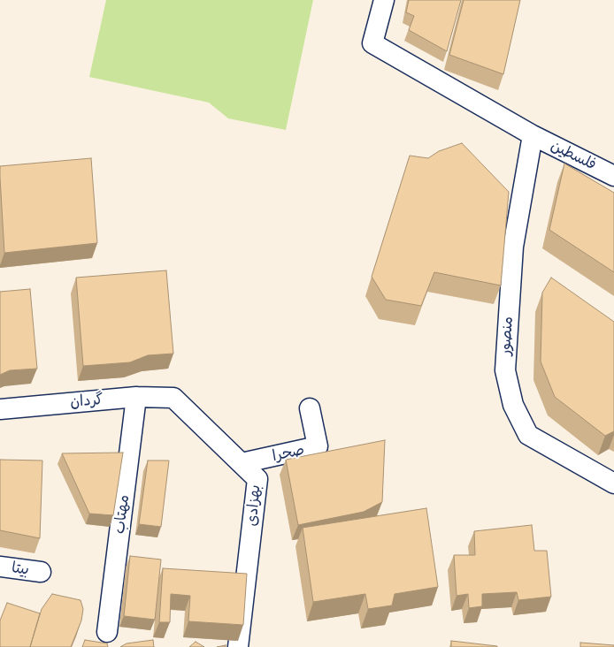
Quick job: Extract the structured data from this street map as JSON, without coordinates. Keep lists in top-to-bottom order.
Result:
{
  "streets": {
    "street": [
      "فلسطین",
      "منصور",
      "گردان",
      "صحرا",
      "بهزادی",
      "مهتاب",
      "بیتا"
    ]
  },
  "crossings": [
    ["فلسطین", "منصور"],
    ["گردان", "بهزادی"],
    ["گردان", "مهتاب"],
    ["صحرا", "بهزادی"]
  ]
}
